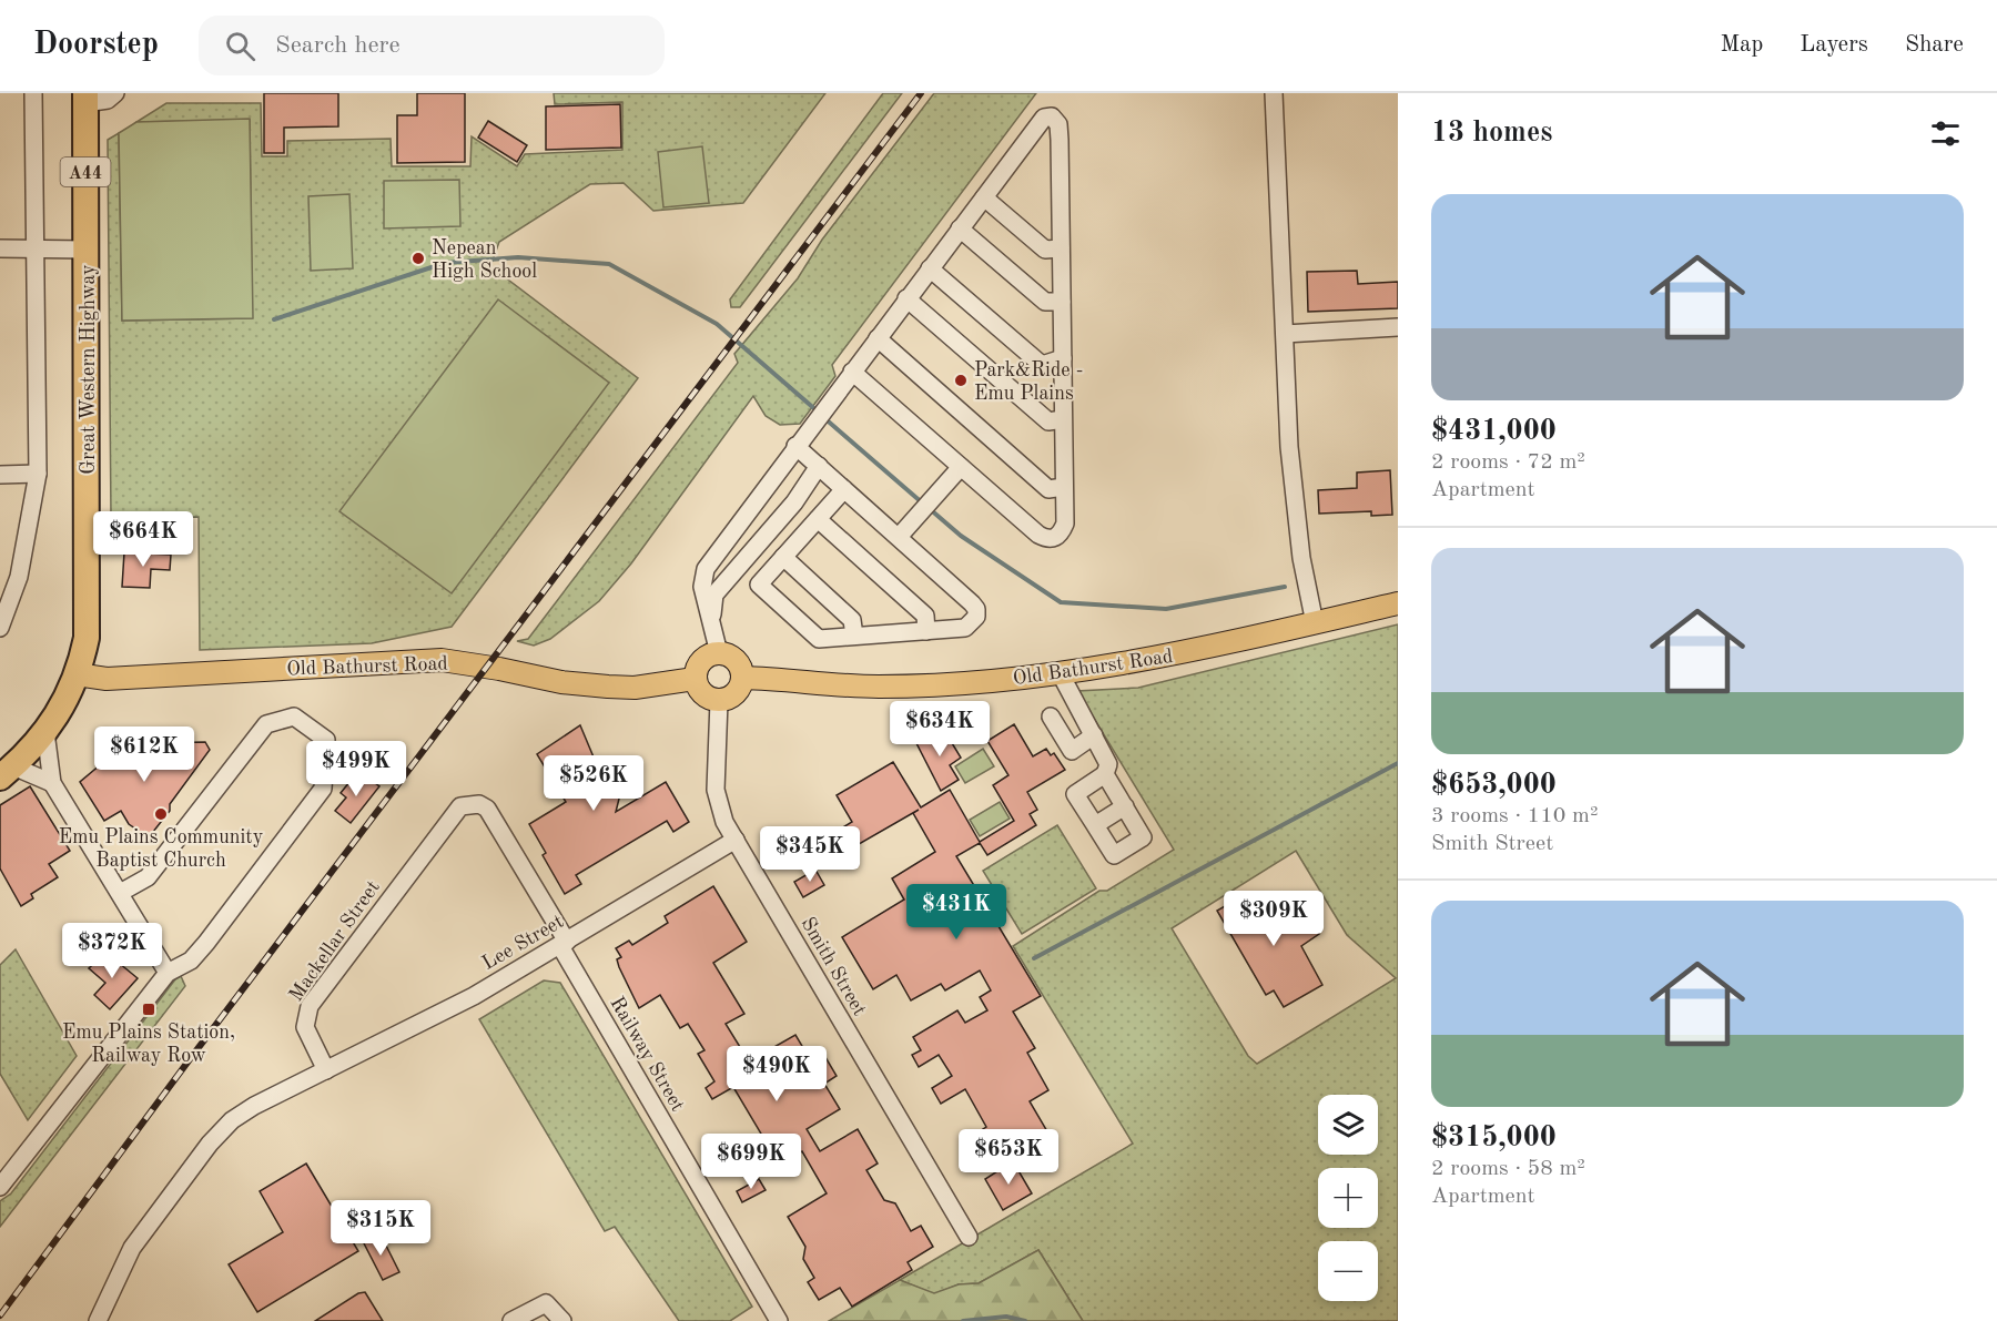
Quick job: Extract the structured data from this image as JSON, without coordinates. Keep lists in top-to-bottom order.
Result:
{
  "streets": {
    "highway": ["A44", "Great Western Highway"],
    "main road": ["Old Bathurst Road"],
    "street": [
      "Mackellar Street",
      "Lee Street",
      "Smith Street",
      "Railway Street"
    ]
  },
  "crossings": [
    ["Great Western Highway", "Old Bathurst Road"],
    ["Old Bathurst Road", "Smith Street"],
    ["Mackellar Street", "Lee Street"],
    ["Mackellar Street", "Railway Street"],
    ["Lee Street", "Smith Street"],
    ["Lee Street", "Railway Street"]
  ],
  "places": {
    "other": ["Nepean High School", "Park&Ride - Emu Plains", "Emu Plains Community Baptist Church"],
    "transit": ["Emu Plains Station, Railway Row"]
  },
  "page": {
    "header": "Doorstep",
    "search": "Search here",
    "nav": ["Map", "Layers", "Share"],
    "heading": "13 homes",
    "list": [
      {
        "name": "$431,000",
        "note": "2 rooms · 72 m² · Apartment"
      },
      {
        "name": "$653,000",
        "note": "3 rooms · 110 m² · Smith Street"
      },
      {
        "name": "$315,000",
        "note": "2 rooms · 58 m² · Apartment"
      }
    ],
    "price": [
      "$664K",
      "$634K",
      "$612K",
      "$499K",
      "$526K",
      "$345K",
      "$431K",
      "$309K",
      "$372K",
      "$490K",
      "$653K",
      "$699K",
      "$315K"
    ],
    "map_buttons": ["+", "−"]
  }
}
